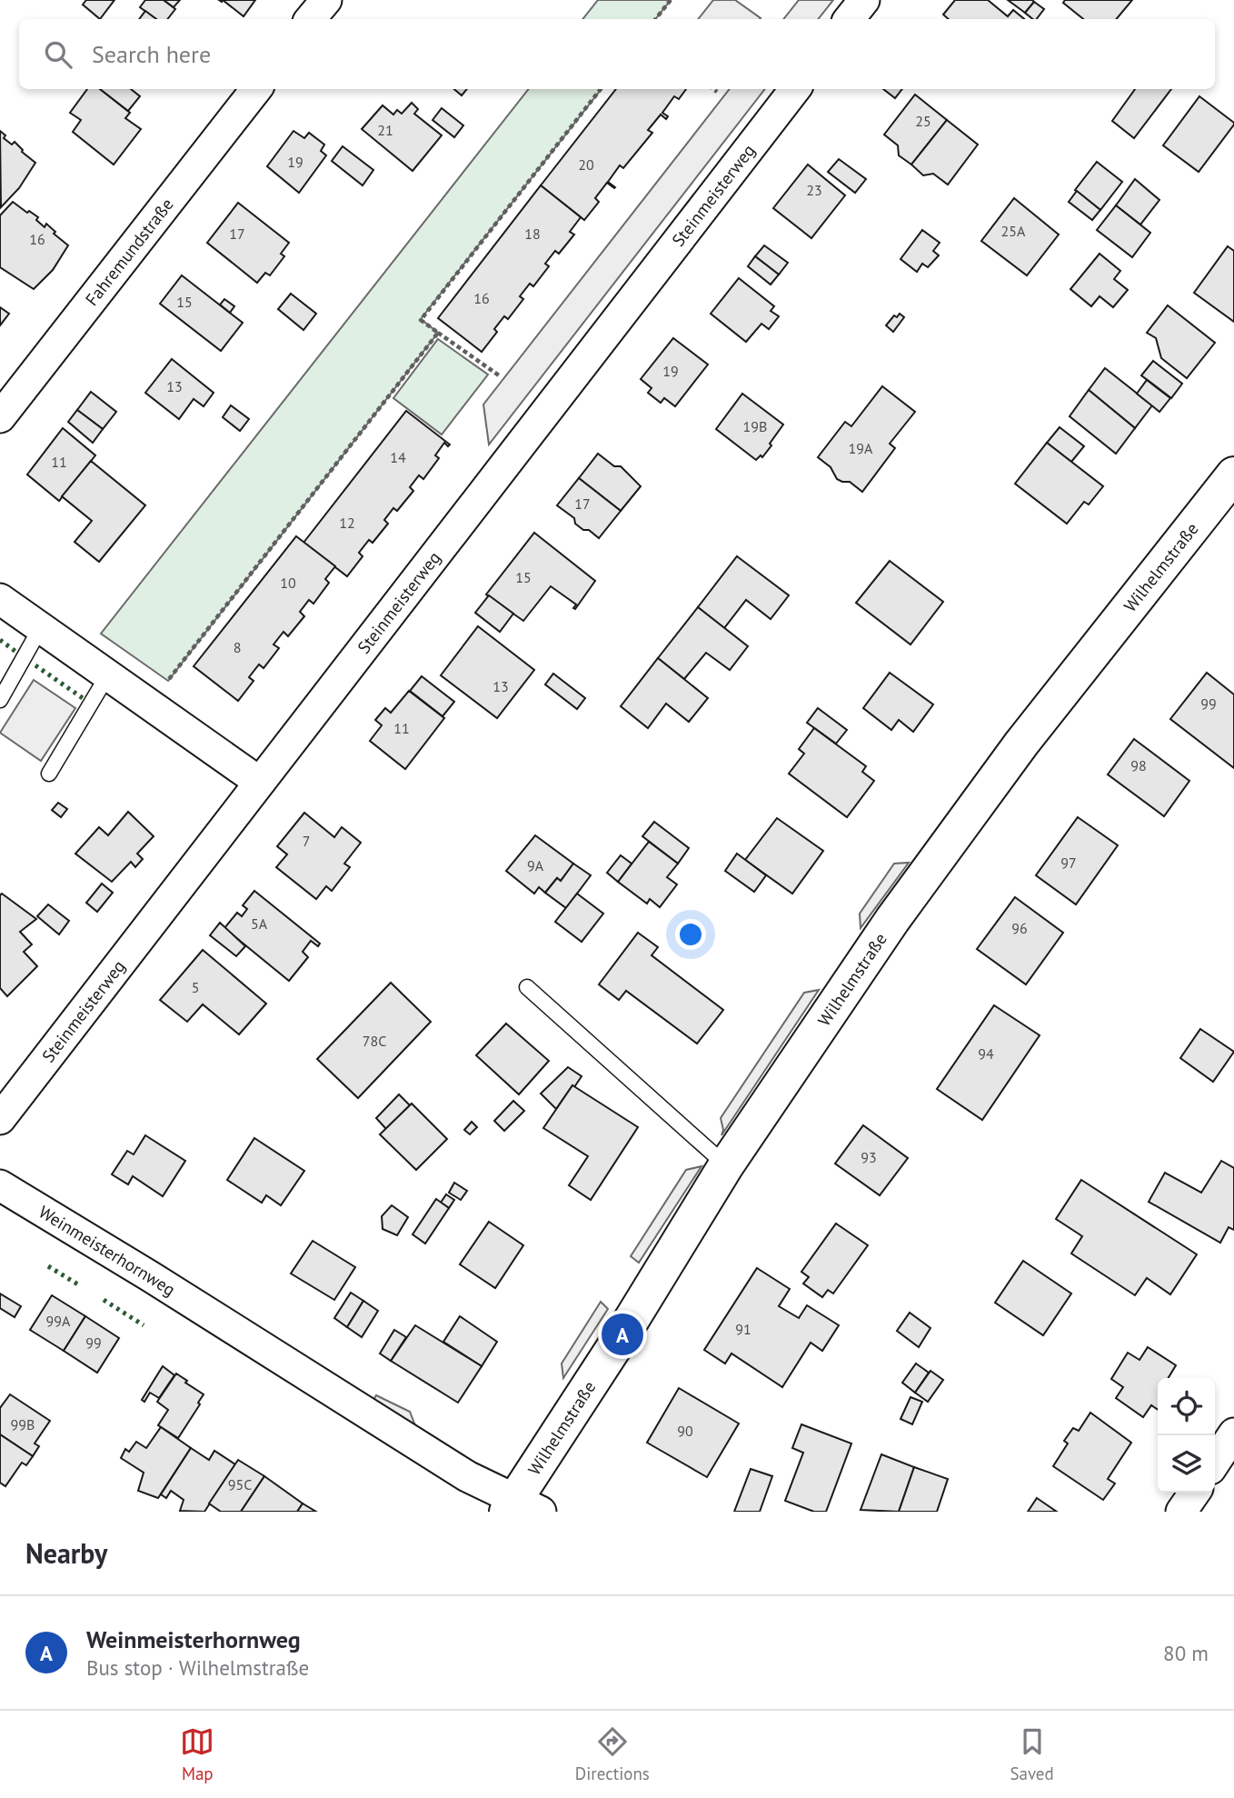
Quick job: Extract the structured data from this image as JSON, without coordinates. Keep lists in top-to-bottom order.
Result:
{
  "streets": {
    "main road": ["Wilhelmstraße"],
    "street": ["Steinmeisterweg", "Fahremundstraße", "Weinmeisterhornweg"]
  },
  "crossings": [
    ["Wilhelmstraße", "Weinmeisterhornweg"]
  ],
  "house_numbers": [
    "25",
    "21",
    "19",
    "20",
    "23",
    "25A",
    "17",
    "18",
    "16",
    "16",
    "15",
    "19",
    "13",
    "19B",
    "19A",
    "14",
    "11",
    "17",
    "12",
    "15",
    "10",
    "8",
    "13",
    "99",
    "11",
    "98",
    "7",
    "97",
    "9A",
    "5A",
    "96",
    "5",
    "78C",
    "94",
    "93",
    "99A",
    "91",
    "99",
    "99B",
    "90",
    "95C"
  ],
  "page": {
    "search": "Search here",
    "pins": "A",
    "heading": "Nearby",
    "list": [
      {
        "mark": "A",
        "name": "Weinmeisterhornweg",
        "note": "Bus stop · Wilhelmstraße",
        "value": "80 m"
      }
    ],
    "nav": ["Map", "Directions", "Saved"]
  }
}
